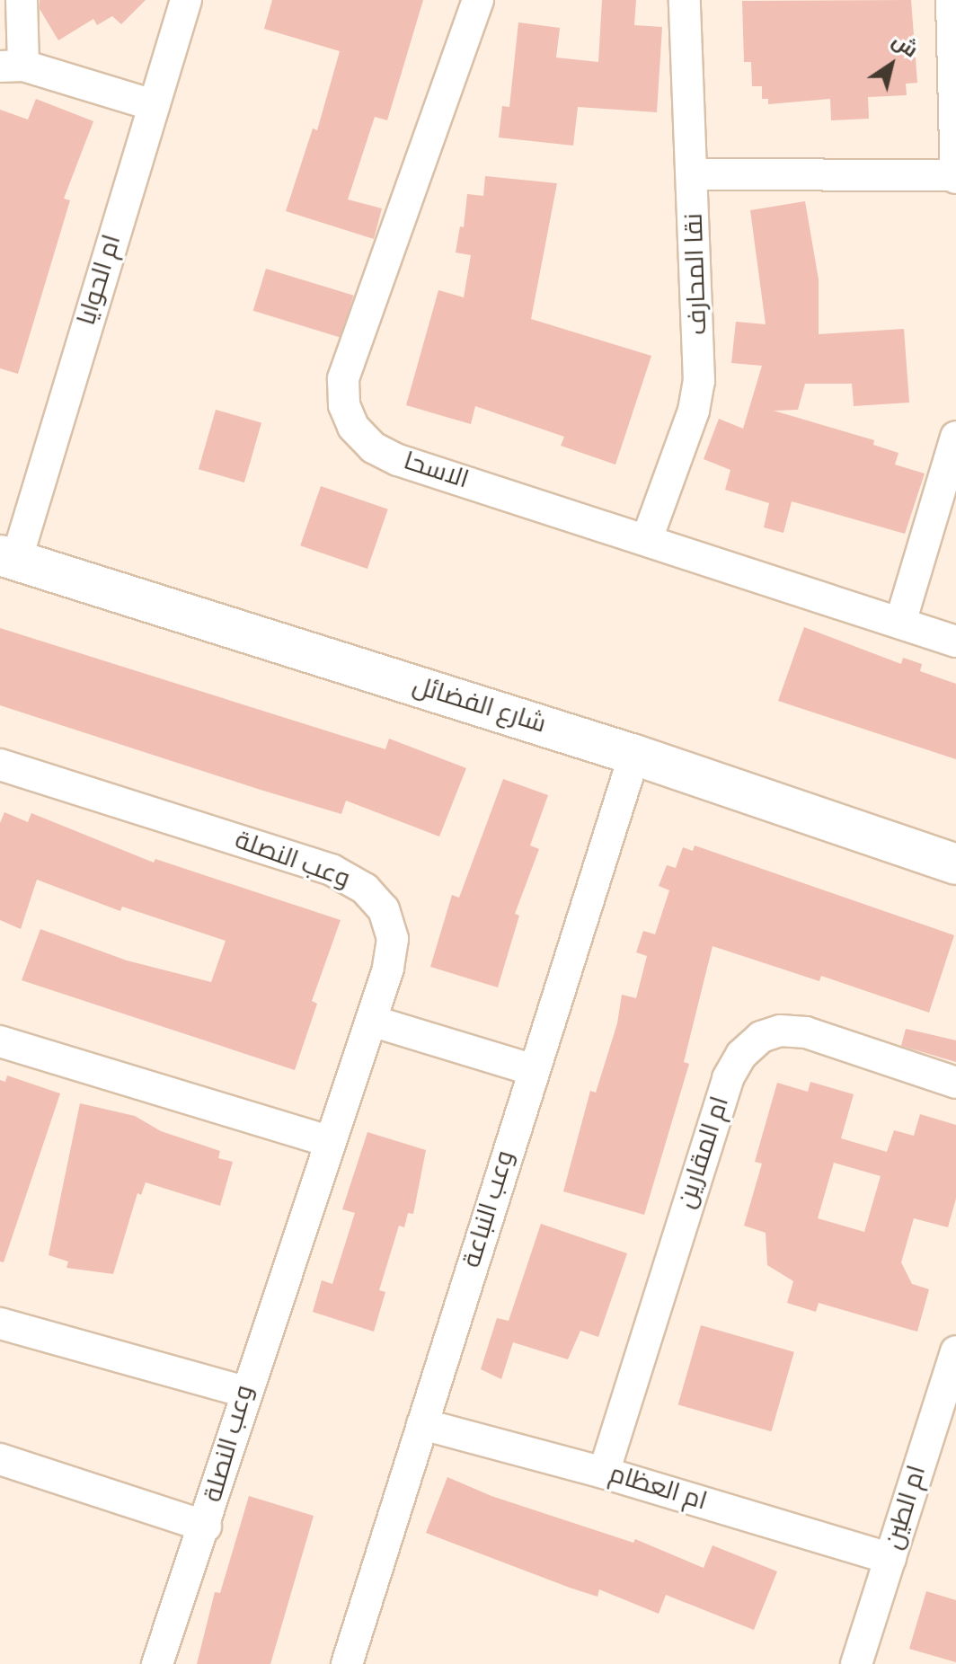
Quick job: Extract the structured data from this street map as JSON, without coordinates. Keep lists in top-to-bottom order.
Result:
{
  "streets": {
    "street": [
      "نقا المحارف",
      "ام الحوايا",
      "الاسحا",
      "شارع الفضائل",
      "وعب النصلة",
      "ام المقارين",
      "وعب النباعة",
      "ام العظام",
      "ام الطين"
    ]
  },
  "crossings": [
    ["نقا المحارف", "الاسحا"],
    ["ام الحوايا", "شارع الفضائل"],
    ["شارع الفضائل", "وعب النباعة"],
    ["ام المقارين", "ام العظام"],
    ["وعب النباعة", "ام العظام"],
    ["ام العظام", "ام الطين"]
  ],
  "north": "top right"
}
